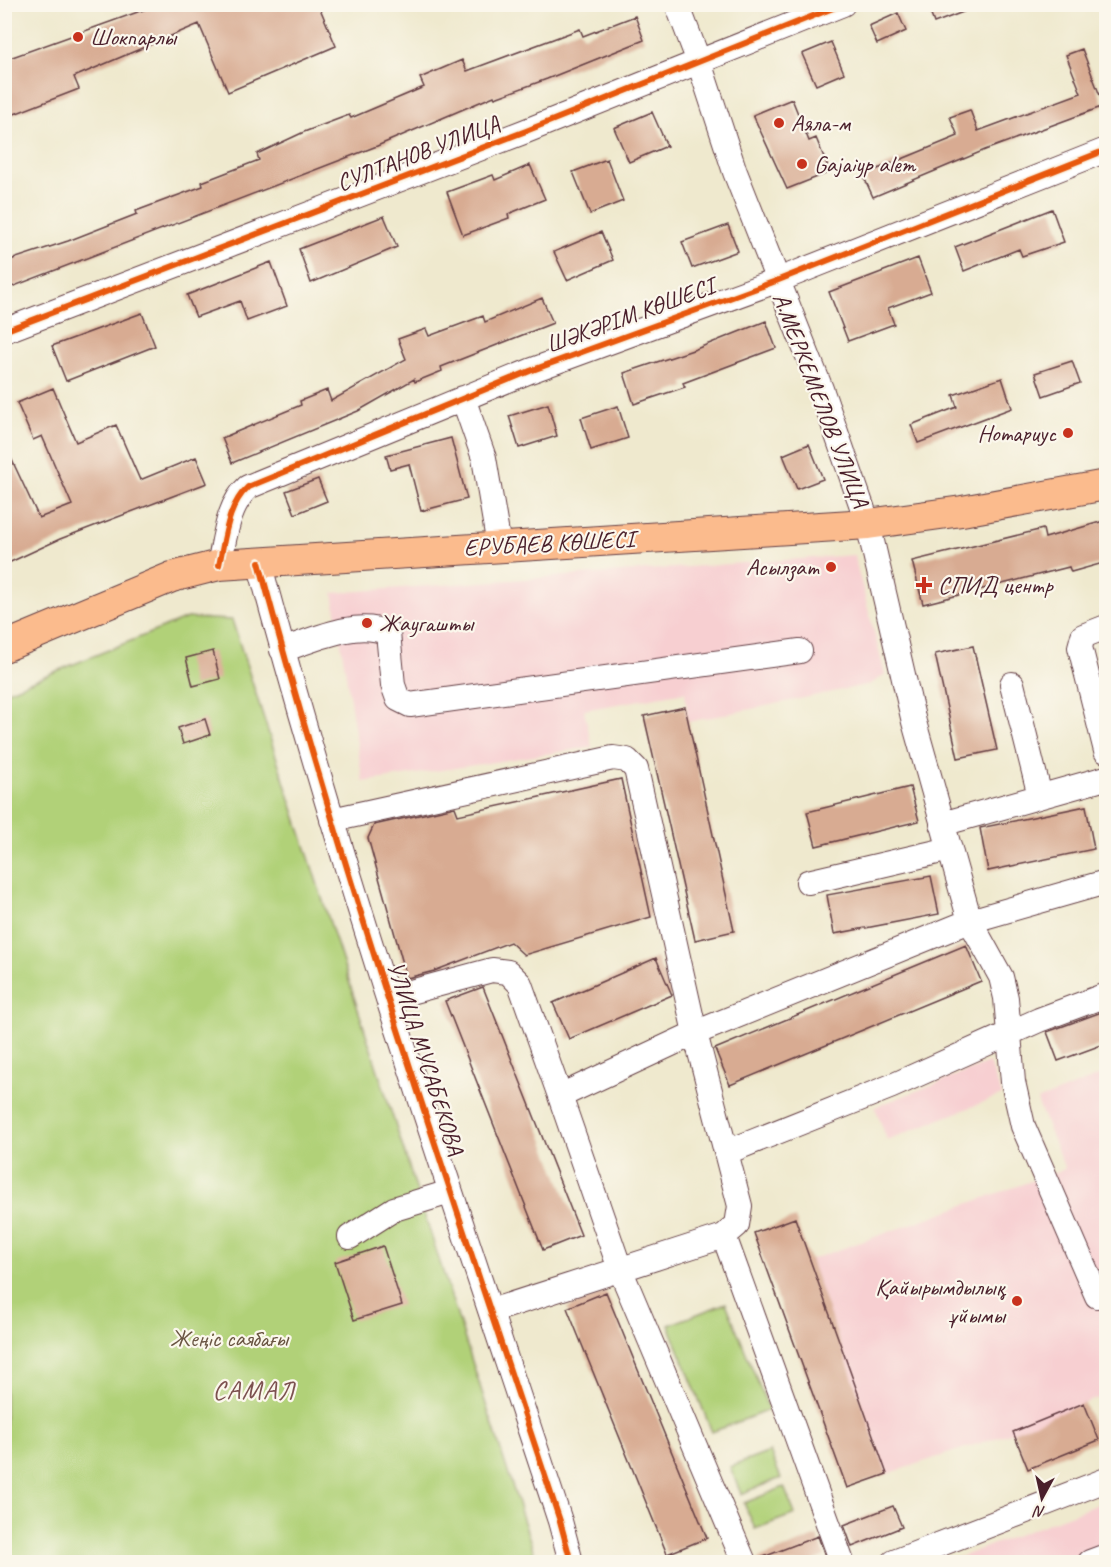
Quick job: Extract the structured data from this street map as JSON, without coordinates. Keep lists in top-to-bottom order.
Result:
{
  "streets": {
    "main road": ["ЕРУБАЕВ КӨШЕСІ"],
    "street": [
      "СУЛТАНОВ УЛИЦА",
      "ШӘКӘРІМ КӨШЕСІ",
      "А.МЕРКЕМЕЛОВ УЛИЦА",
      "УЛИЦА МУСАБЕКОВА"
    ]
  },
  "crossings": [
    ["СУЛТАНОВ УЛИЦА", "А.МЕРКЕМЕЛОВ УЛИЦА"],
    ["ШӘКӘРІМ КӨШЕСІ", "А.МЕРКЕМЕЛОВ УЛИЦА"],
    ["ШӘКӘРІМ КӨШЕСІ", "ЕРУБАЕВ КӨШЕСІ"],
    ["А.МЕРКЕМЕЛОВ УЛИЦА", "ЕРУБАЕВ КӨШЕСІ"],
    ["ЕРУБАЕВ КӨШЕСІ", "УЛИЦА МУСАБЕКОВА"]
  ],
  "districts": ["САМАЛ"],
  "parks": ["Жеңіс саябағы"],
  "places": {
    "other": [
      "Шокпарлы",
      "Аяла-м",
      "Gajaiyp alem",
      "Нотариус",
      "Асылзат",
      "Жаугашты",
      "Қайырымдылық ұйымы"
    ],
    "health": ["СПИД центр"]
  },
  "north": "bottom"
}
